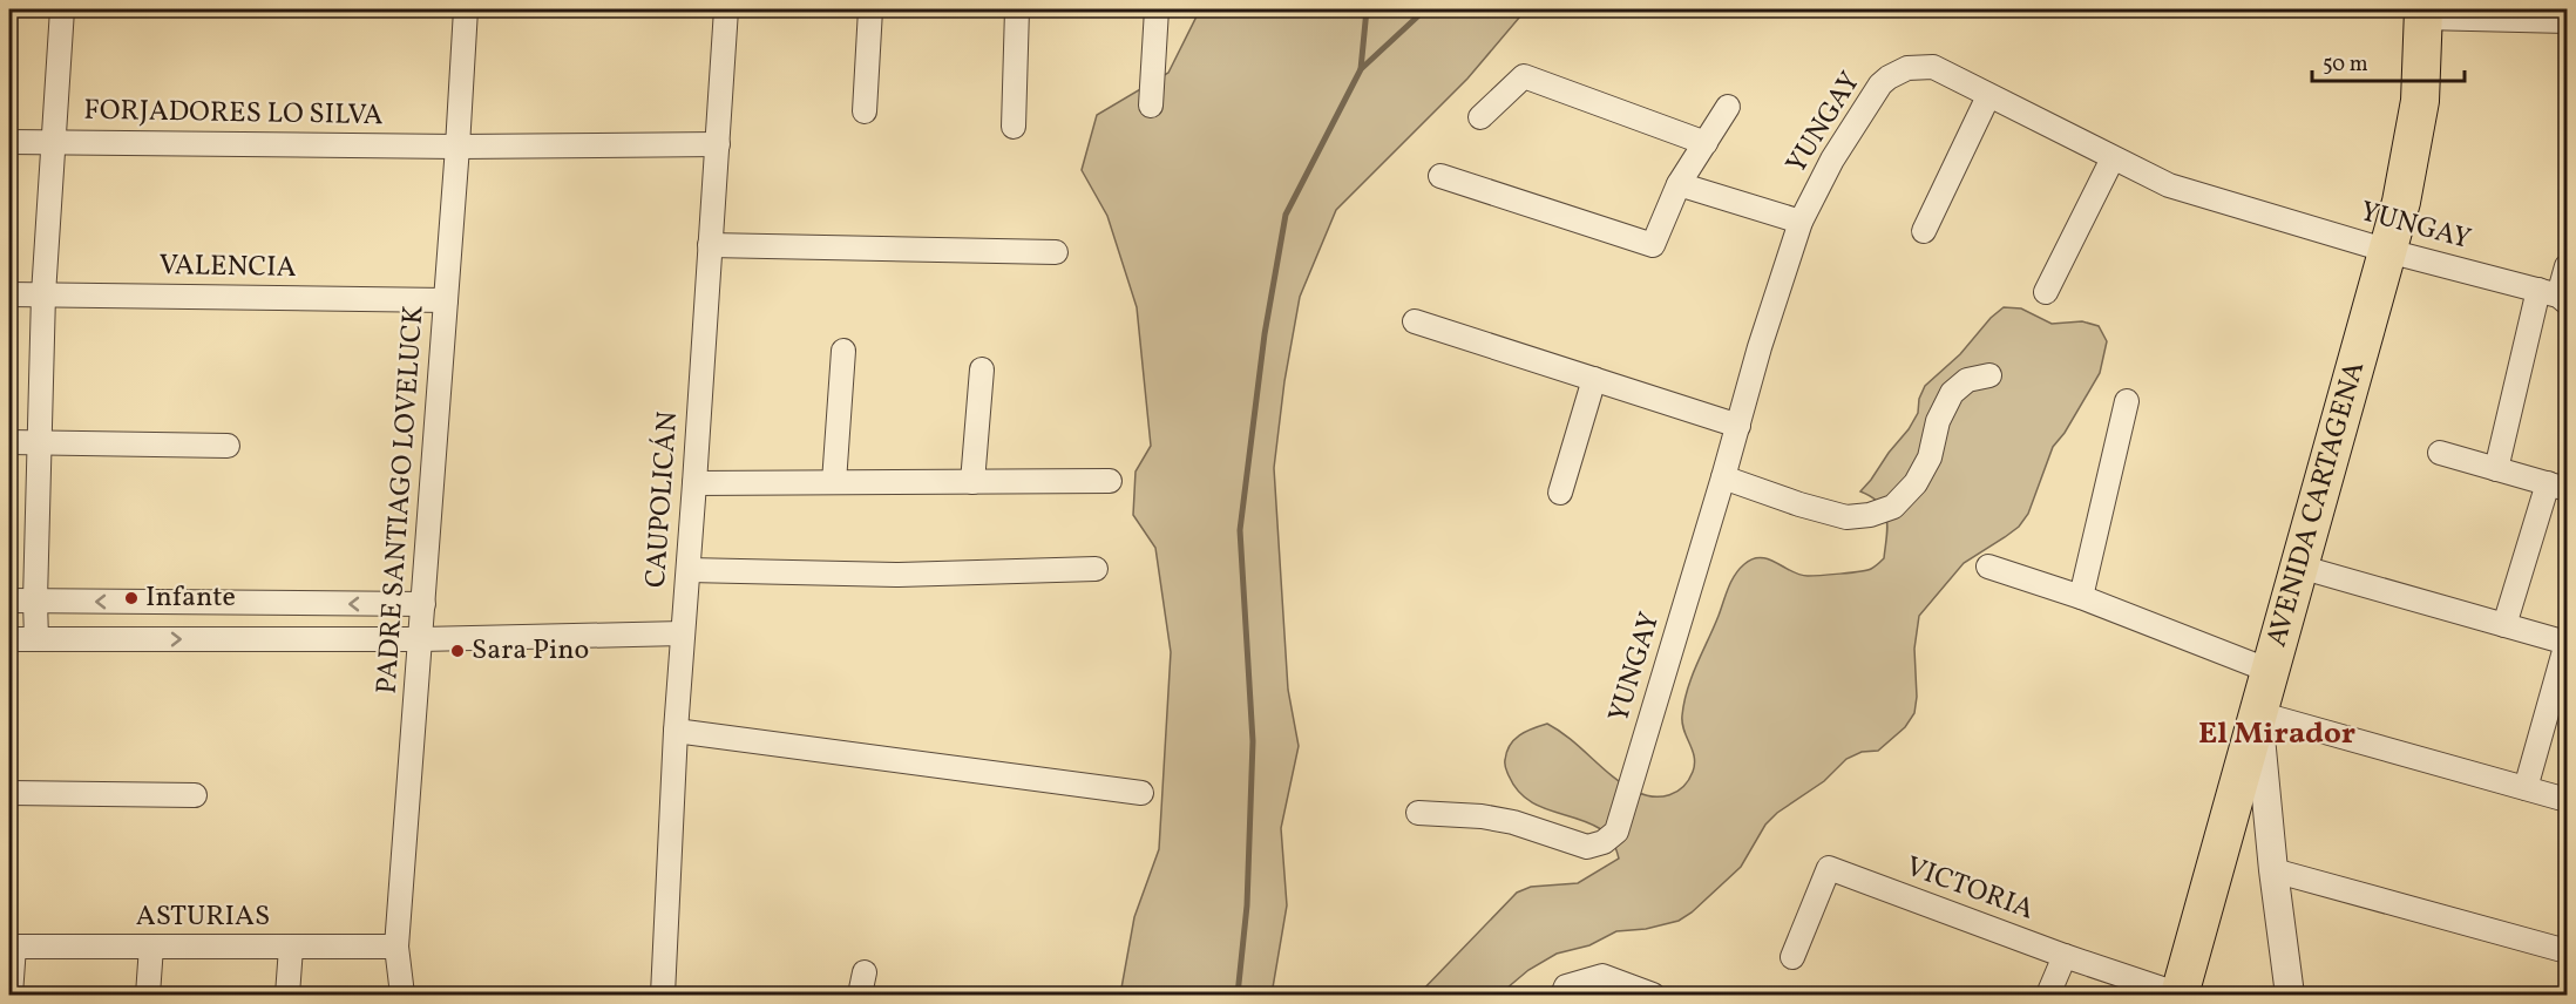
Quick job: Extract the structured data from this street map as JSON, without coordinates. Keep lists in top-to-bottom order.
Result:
{
  "streets": {
    "main road": ["AVENIDA CARTAGENA"],
    "street": [
      "FORJADORES LO SILVA",
      "YUNGAY",
      "VALENCIA",
      "PADRE SANTIAGO LOVELUCK",
      "CAUPOLICÁN",
      "VICTORIA",
      "ASTURIAS"
    ]
  },
  "crossings": [
    ["FORJADORES LO SILVA", "PADRE SANTIAGO LOVELUCK"],
    ["FORJADORES LO SILVA", "CAUPOLICÁN"],
    ["YUNGAY", "AVENIDA CARTAGENA"],
    ["VALENCIA", "PADRE SANTIAGO LOVELUCK"],
    ["PADRE SANTIAGO LOVELUCK", "ASTURIAS"],
    ["AVENIDA CARTAGENA", "VICTORIA"]
  ],
  "districts": ["El Mirador"],
  "places": ["Infante", "Sara Pino"],
  "scale_bar": "50 m"
}
